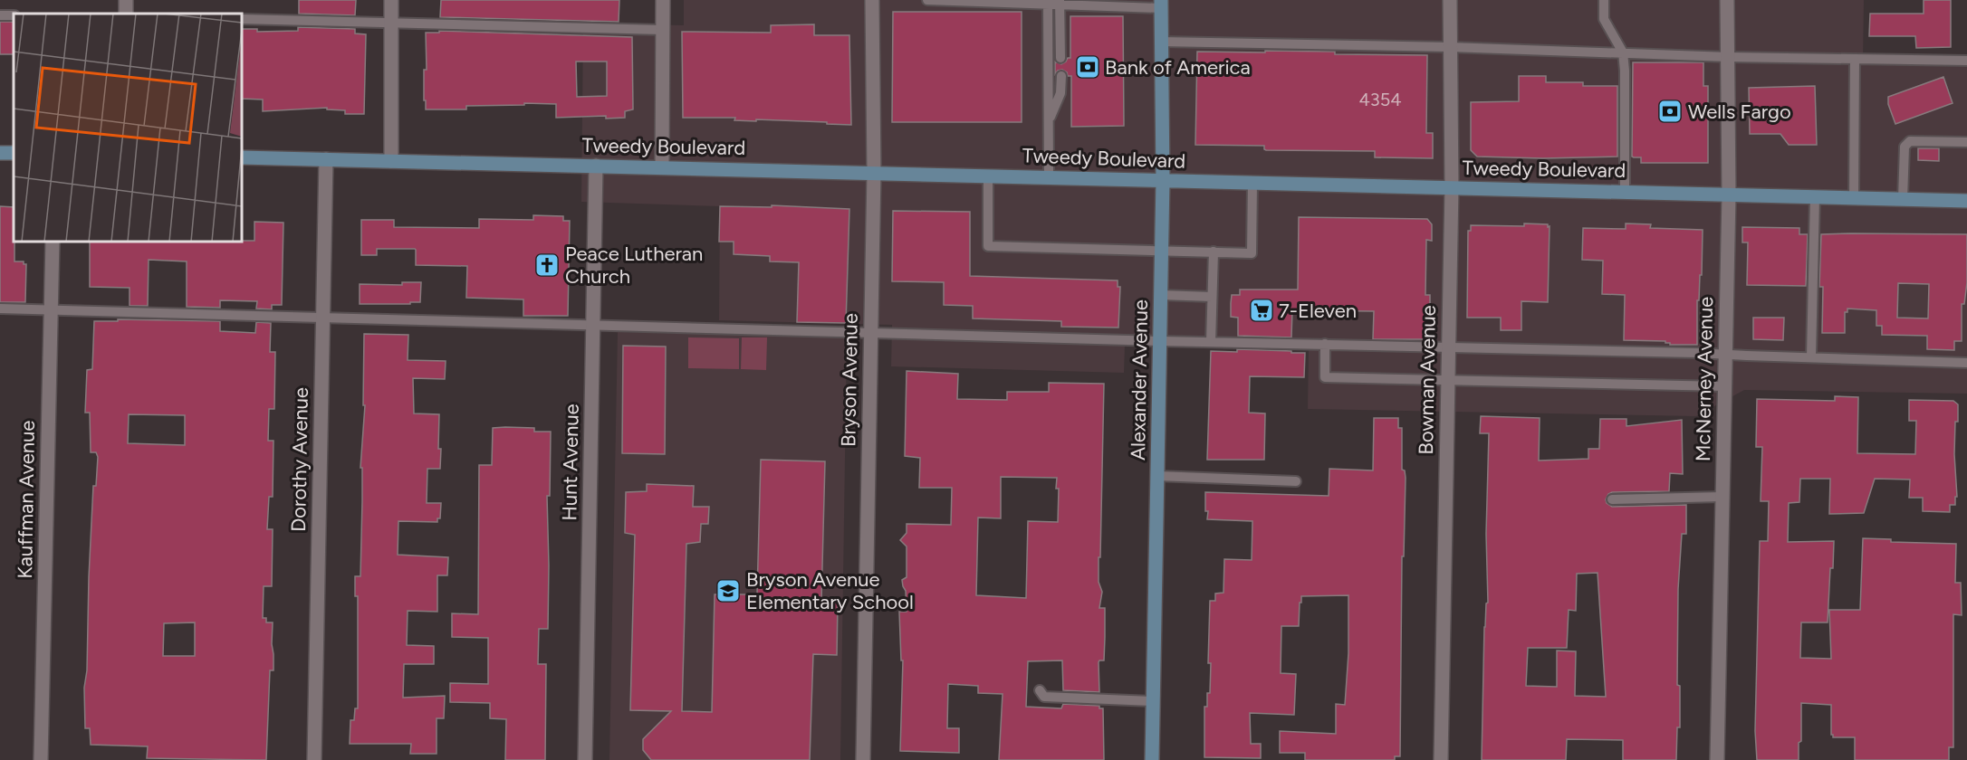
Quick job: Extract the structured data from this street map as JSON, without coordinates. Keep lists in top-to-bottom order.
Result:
{
  "streets": {
    "main road": ["Tweedy Boulevard", "Alexander Avenue"],
    "street": [
      "McNerney Avenue",
      "Bryson Avenue",
      "Bowman Avenue",
      "Dorothy Avenue",
      "Hunt Avenue",
      "Kauffman Avenue"
    ]
  },
  "crossings": [
    ["Tweedy Boulevard", "McNerney Avenue"],
    ["Tweedy Boulevard", "Bryson Avenue"],
    ["Tweedy Boulevard", "Alexander Avenue"],
    ["Tweedy Boulevard", "Bowman Avenue"],
    ["Tweedy Boulevard", "Dorothy Avenue"],
    ["Tweedy Boulevard", "Hunt Avenue"]
  ],
  "places": {
    "bank": ["Bank of America", "Wells Fargo"],
    "church": ["Peace Lutheran Church"],
    "supermarket": ["7-Eleven"],
    "school or university": ["Bryson Avenue Elementary School"]
  },
  "house_numbers": ["4354"]
}
